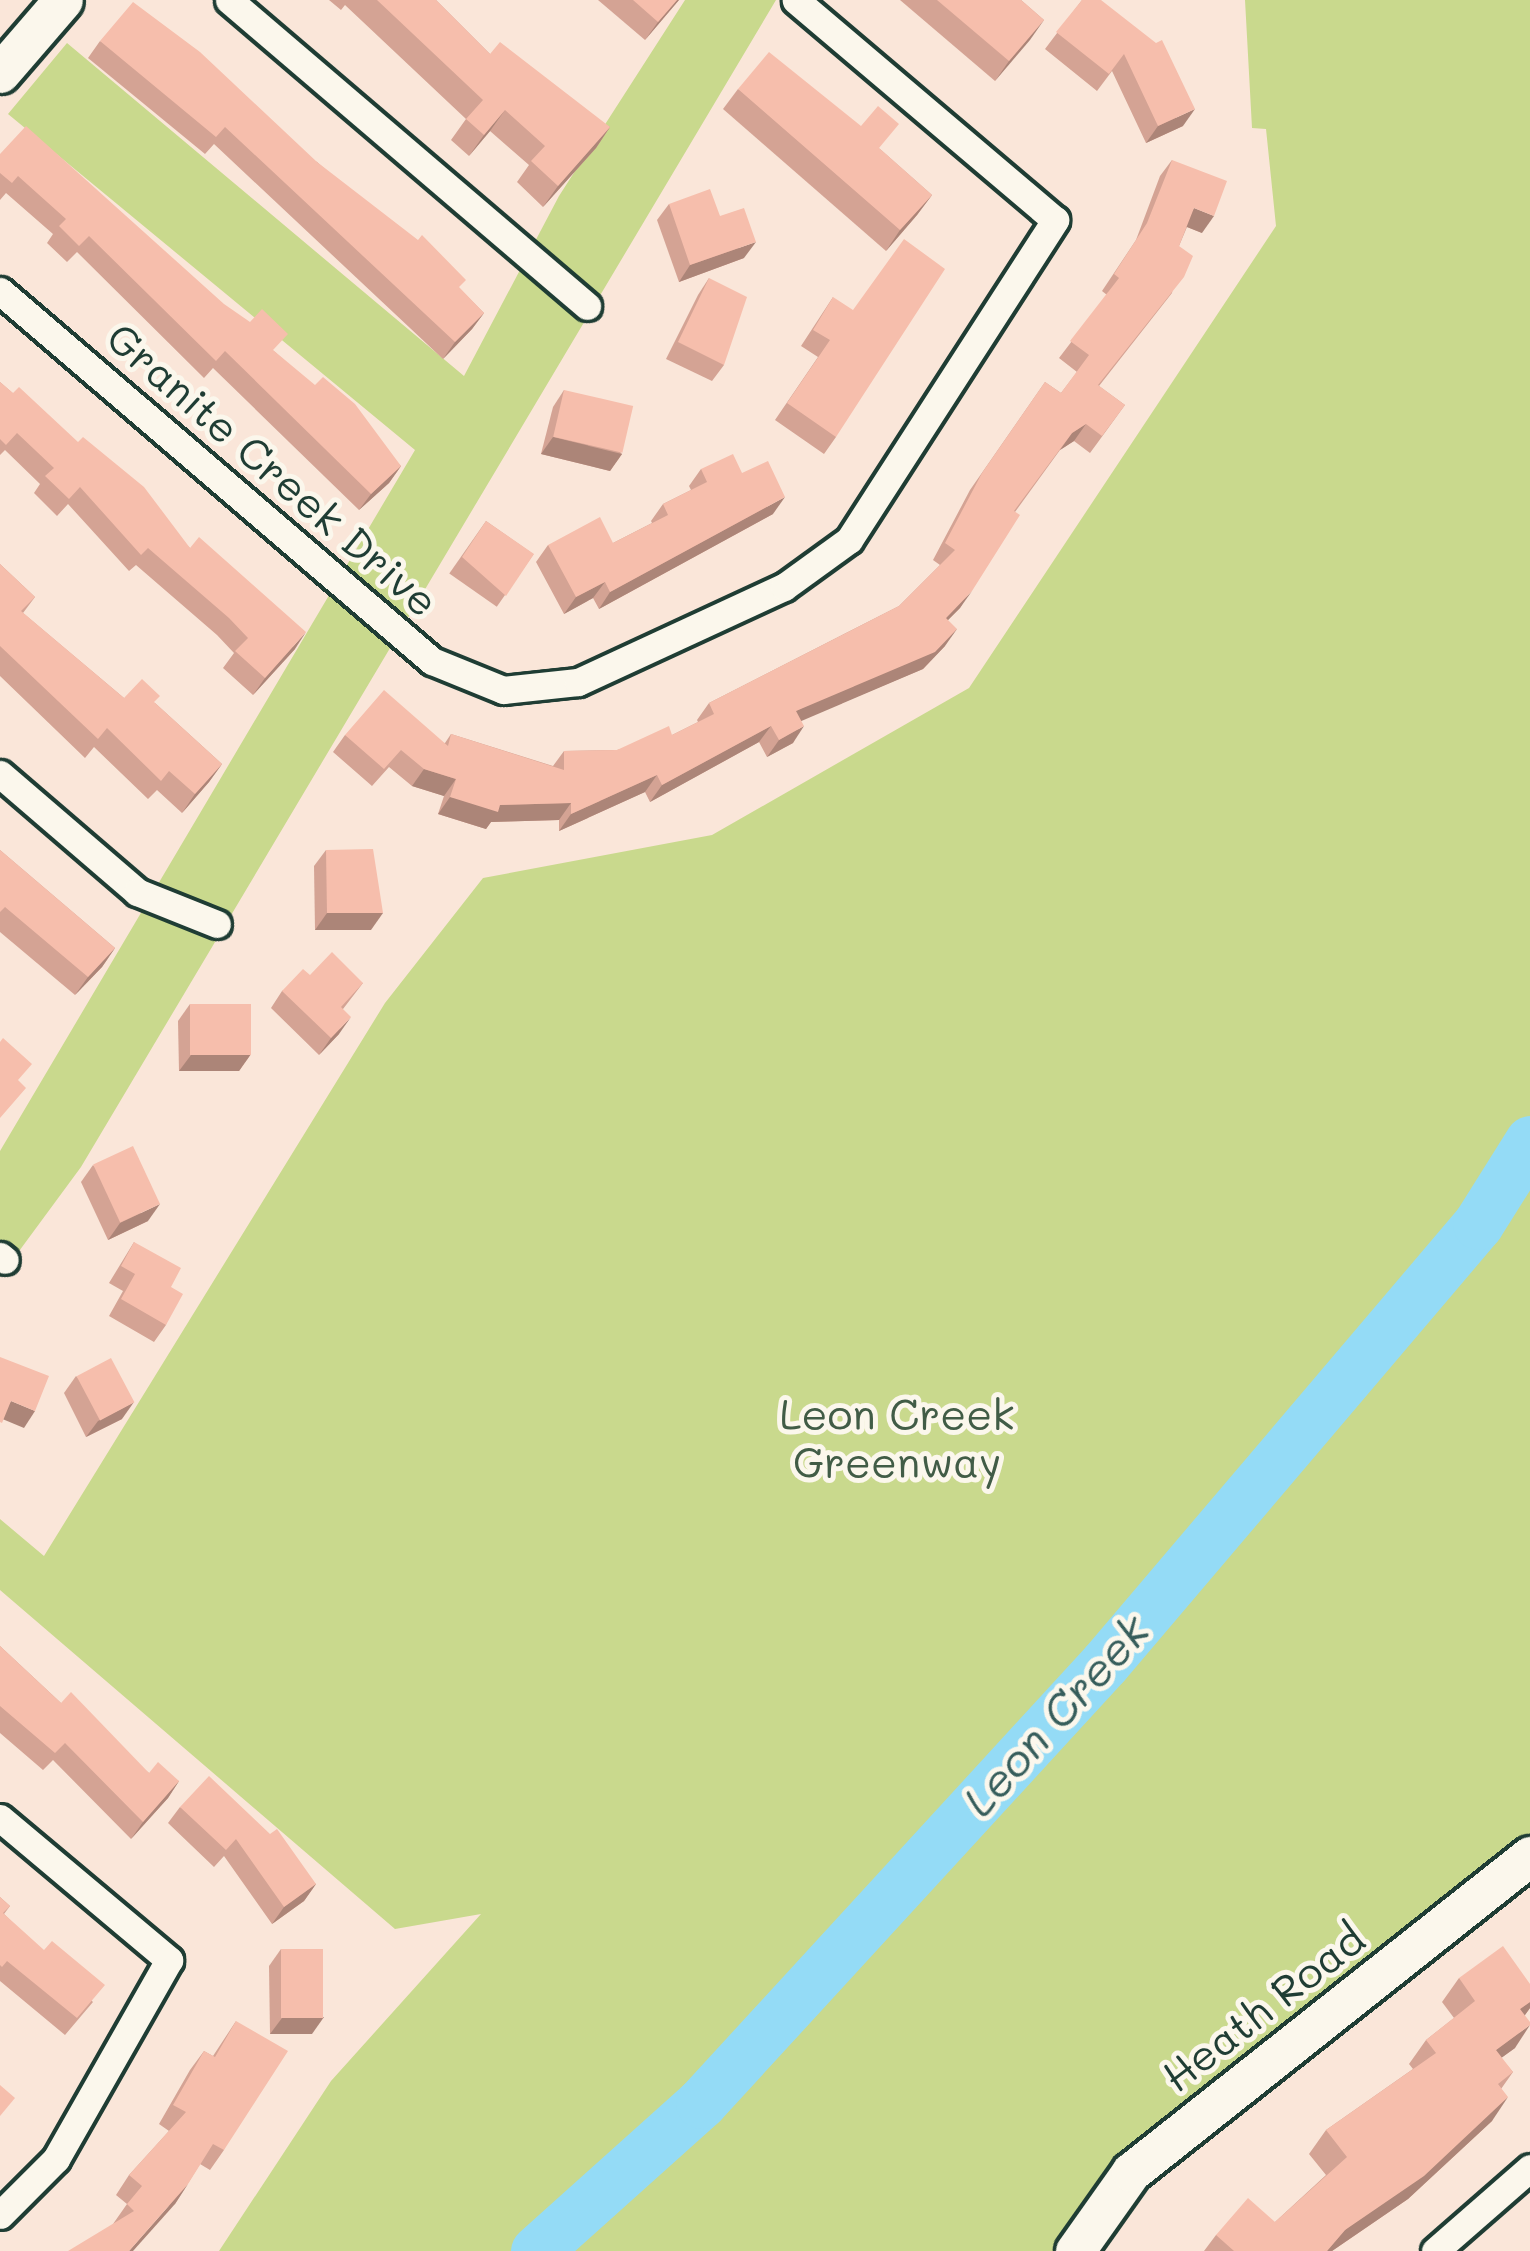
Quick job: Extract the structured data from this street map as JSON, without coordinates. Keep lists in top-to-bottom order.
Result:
{
  "streets": {
    "street": ["Granite Creek Drive", "Heath Road"]
  },
  "water": ["Leon Creek"],
  "parks": ["Leon Creek Greenway"]
}
